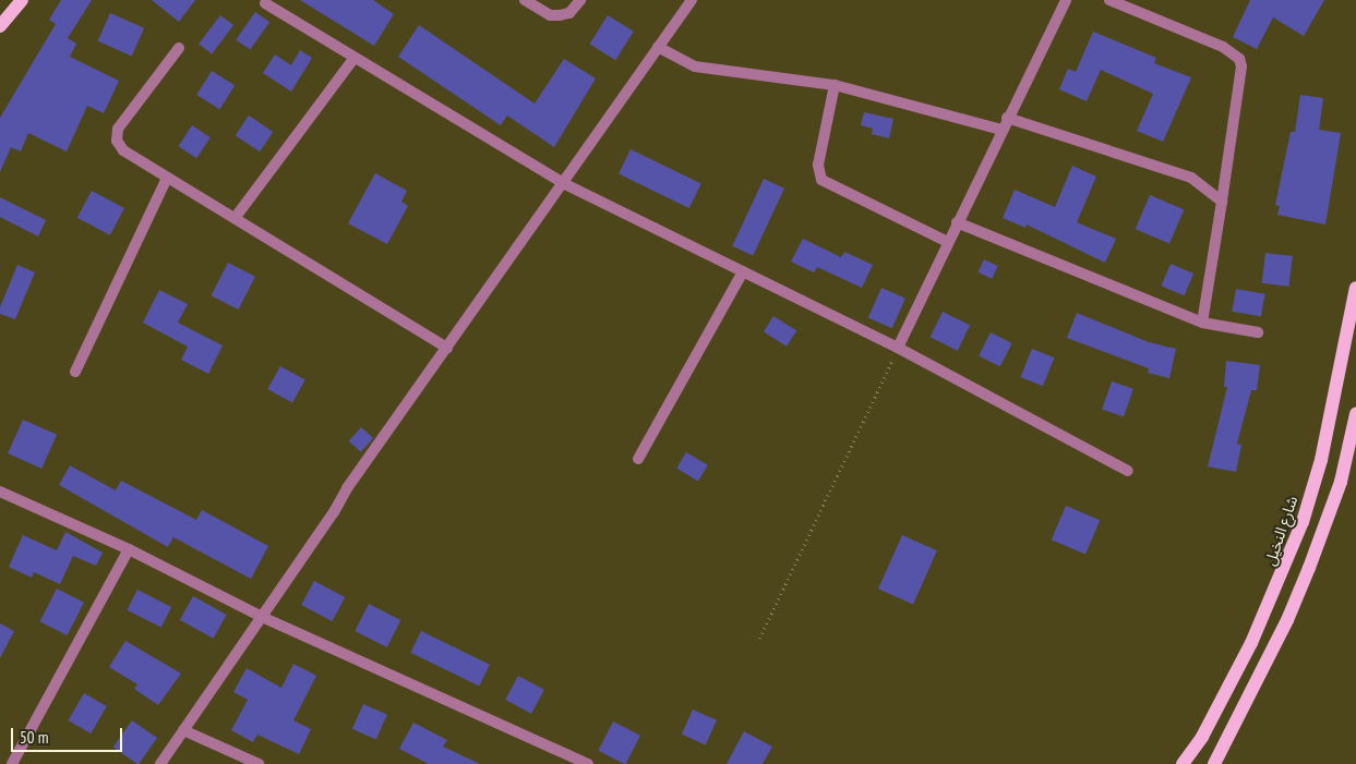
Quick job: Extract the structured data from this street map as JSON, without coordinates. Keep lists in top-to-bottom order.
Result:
{
  "streets": {
    "main road": ["شارع النخيل"]
  },
  "scale_bar": "50 m"
}
